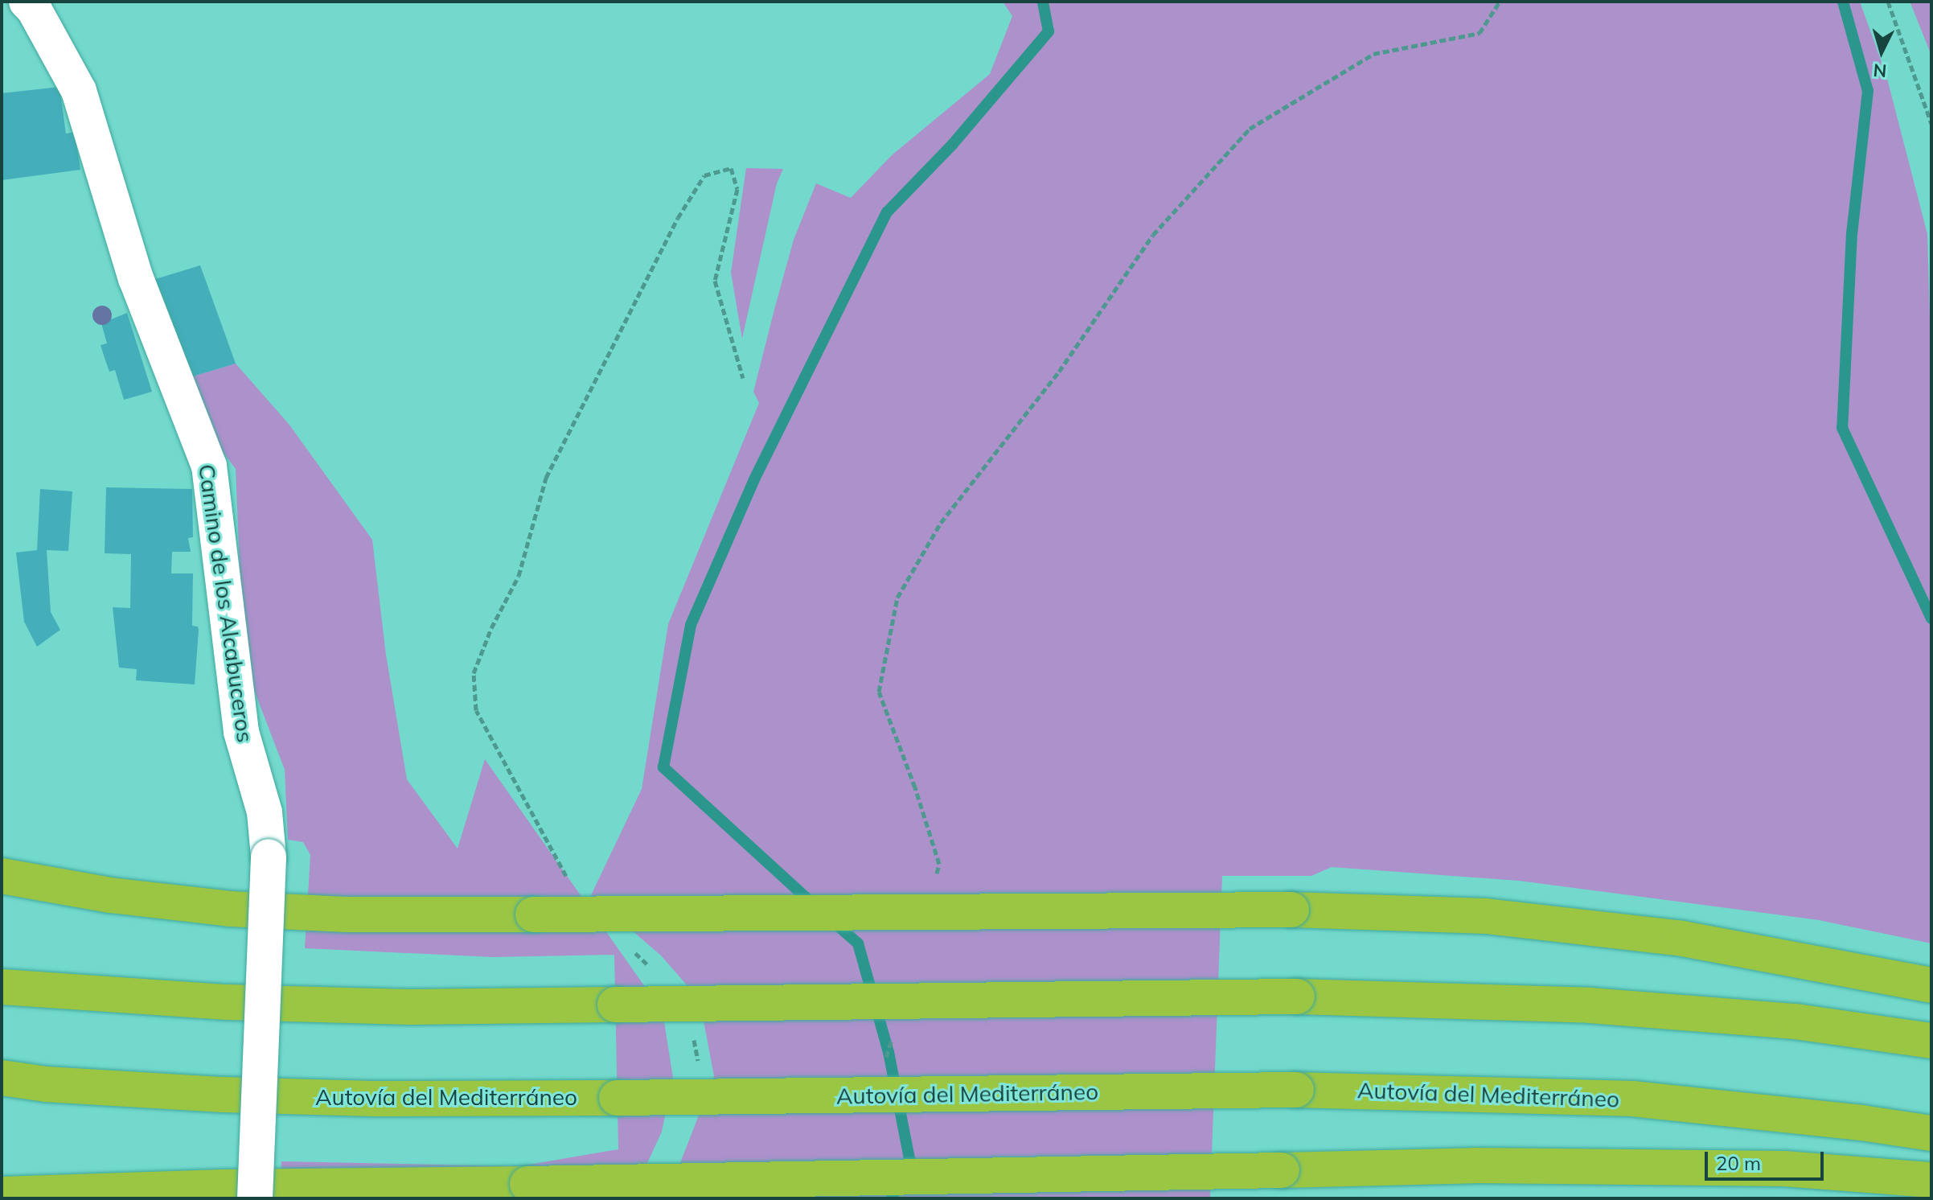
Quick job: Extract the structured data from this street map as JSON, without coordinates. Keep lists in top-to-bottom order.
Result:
{
  "streets": {
    "highway": ["Autovía del Mediterráneo"],
    "street": ["Camino de los Alcabuceros"]
  },
  "scale_bar": "20 m",
  "north": "bottom"
}
